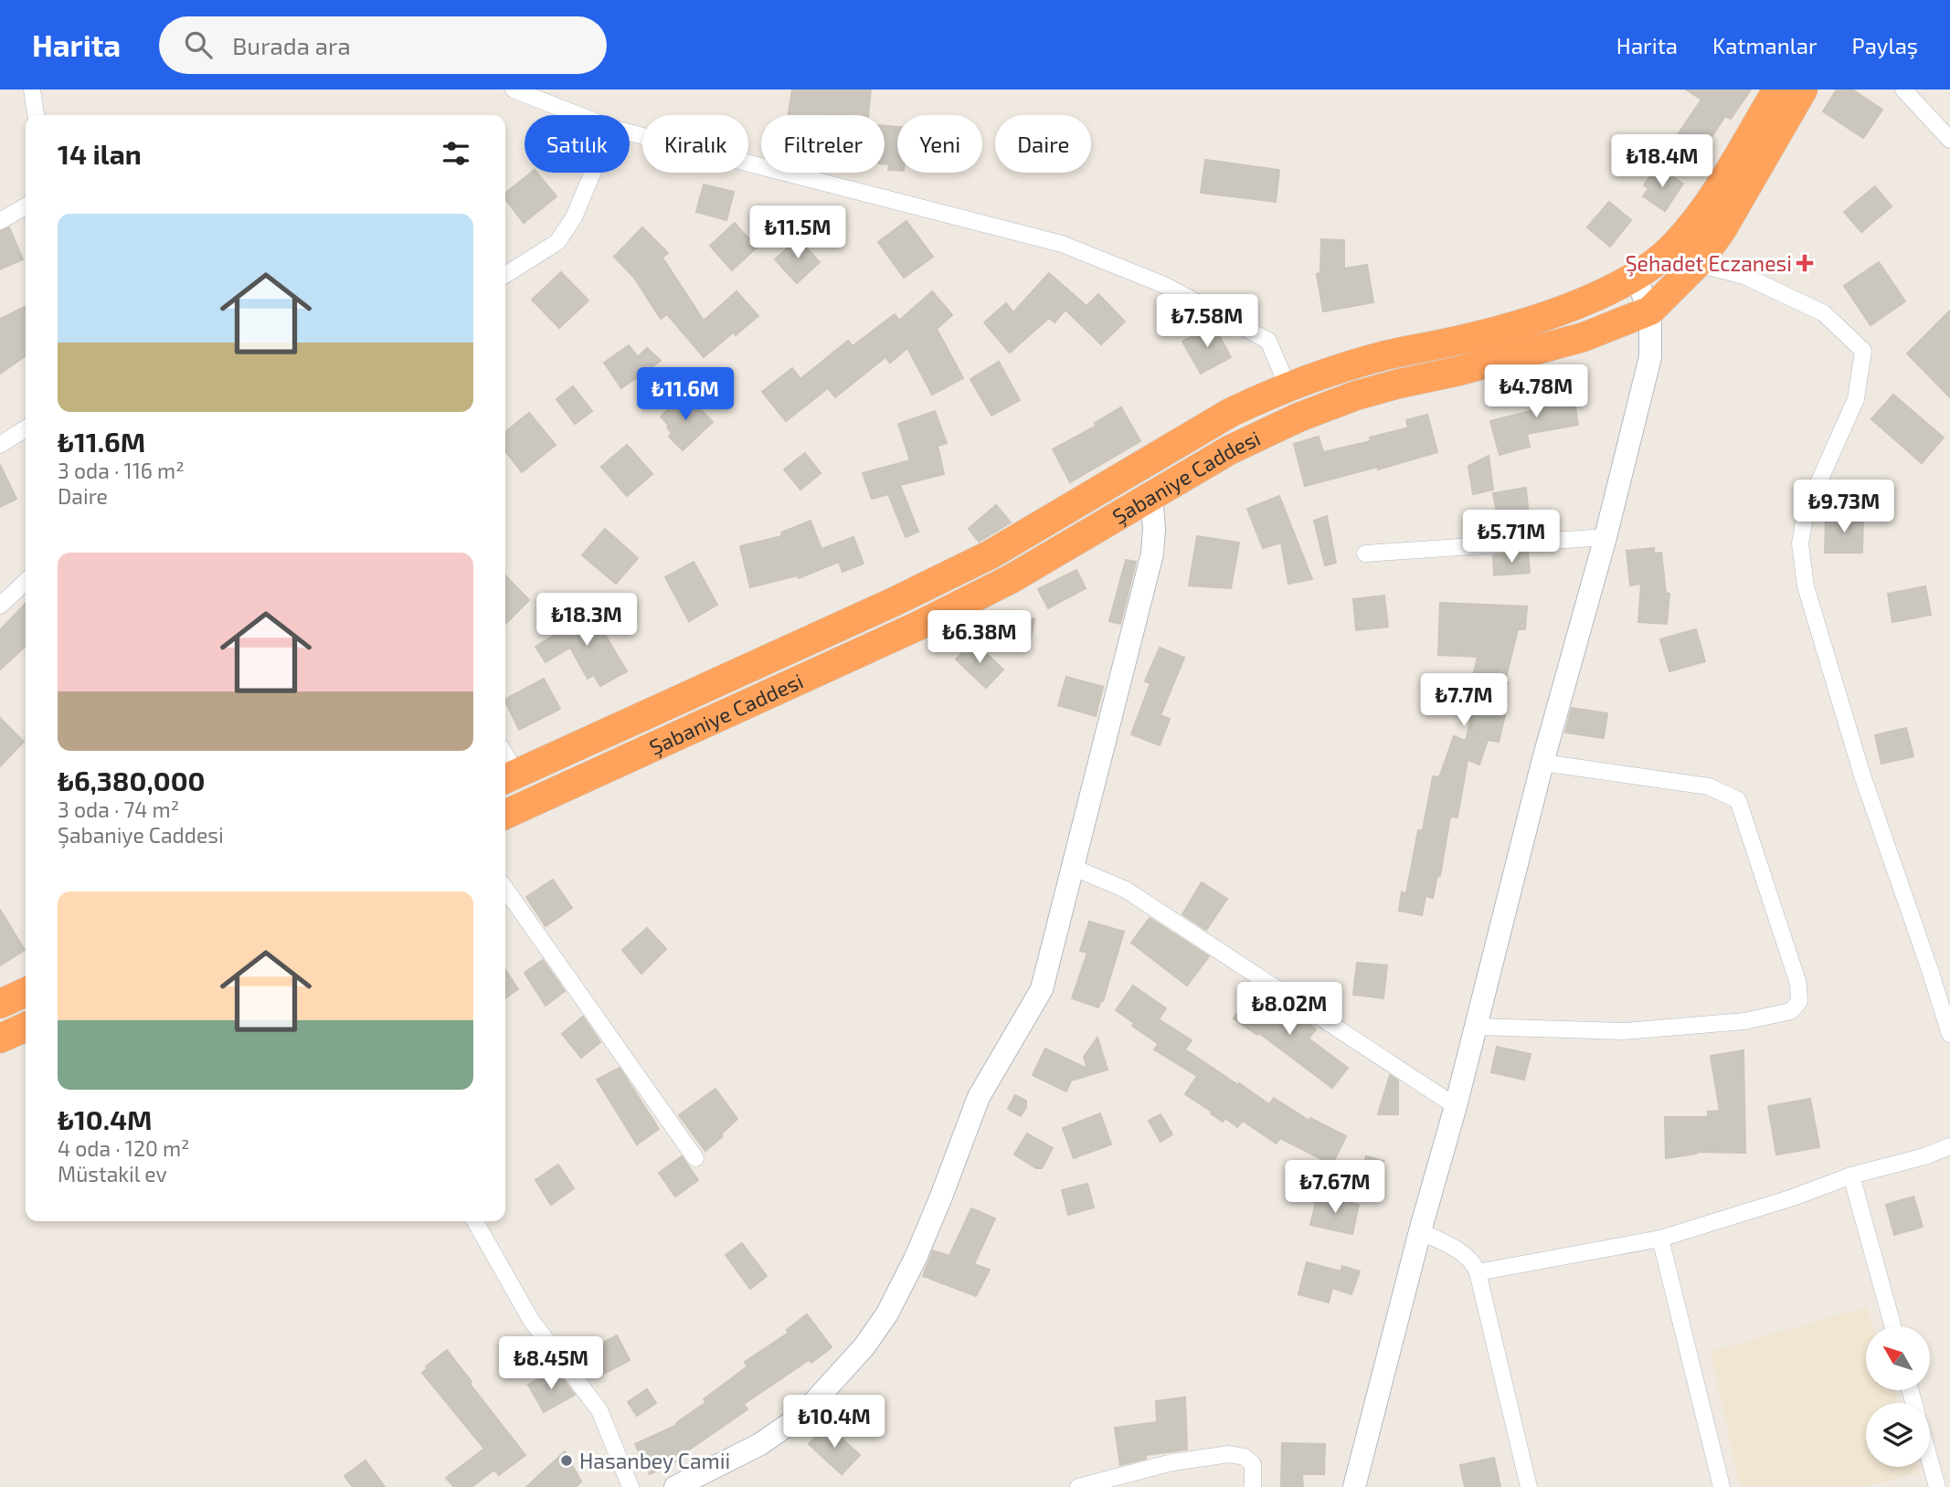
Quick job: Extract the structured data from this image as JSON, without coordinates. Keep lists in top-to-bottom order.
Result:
{
  "streets": {
    "highway": ["Şabaniye Caddesi"]
  },
  "places": {
    "health": ["Şehadet Eczanesi"],
    "other": ["Hasanbey Camii"]
  },
  "north": "top left",
  "page": {
    "header": "Harita",
    "search": "Burada ara",
    "nav": ["Harita", "Katmanlar", "Paylaş"],
    "chip": [
      "Satılık",
      "Kiralık",
      "Filtreler",
      "Yeni",
      "Daire"
    ],
    "heading": "14 ilan",
    "price": [
      "₺18.4M",
      "₺11.5M",
      "₺7.58M",
      "₺4.78M",
      "₺11.6M",
      "₺9.73M",
      "₺5.71M",
      "₺18.3M",
      "₺6.38M",
      "₺7.7M",
      "₺8.02M",
      "₺7.67M",
      "₺8.45M",
      "₺10.4M"
    ],
    "list": [
      {
        "name": "₺11.6M",
        "note": "3 oda · 116 m² · Daire"
      },
      {
        "name": "₺6,380,000",
        "note": "3 oda · 74 m² · Şabaniye Caddesi"
      },
      {
        "name": "₺10.4M",
        "note": "4 oda · 120 m² · Müstakil ev"
      }
    ]
  }
}
